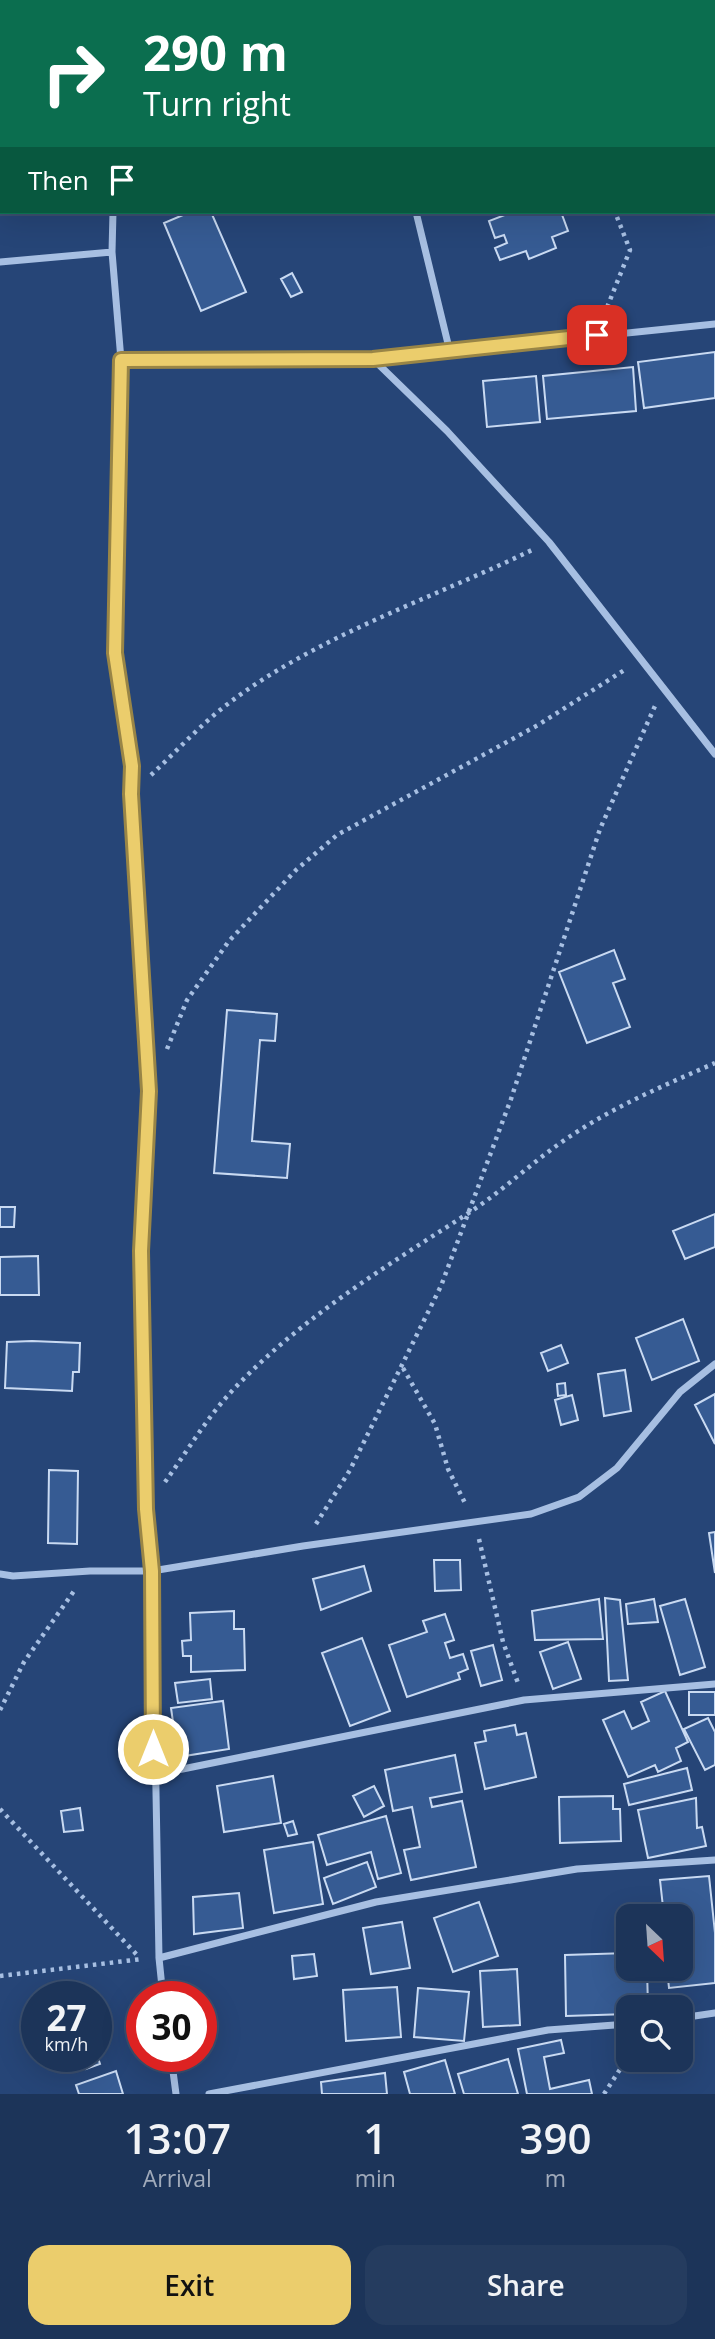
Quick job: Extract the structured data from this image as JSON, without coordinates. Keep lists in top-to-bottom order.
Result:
{
  "north": "bottom right",
  "page": {
    "turn": ["290 m", "Turn right"],
    "then": "Then",
    "speed": "27 km/h",
    "limit": "30",
    "eta": [
      "13:07",
      "Arrival",
      "1",
      "min",
      "390",
      "m"
    ],
    "buttons": ["Exit", "Share"]
  }
}
